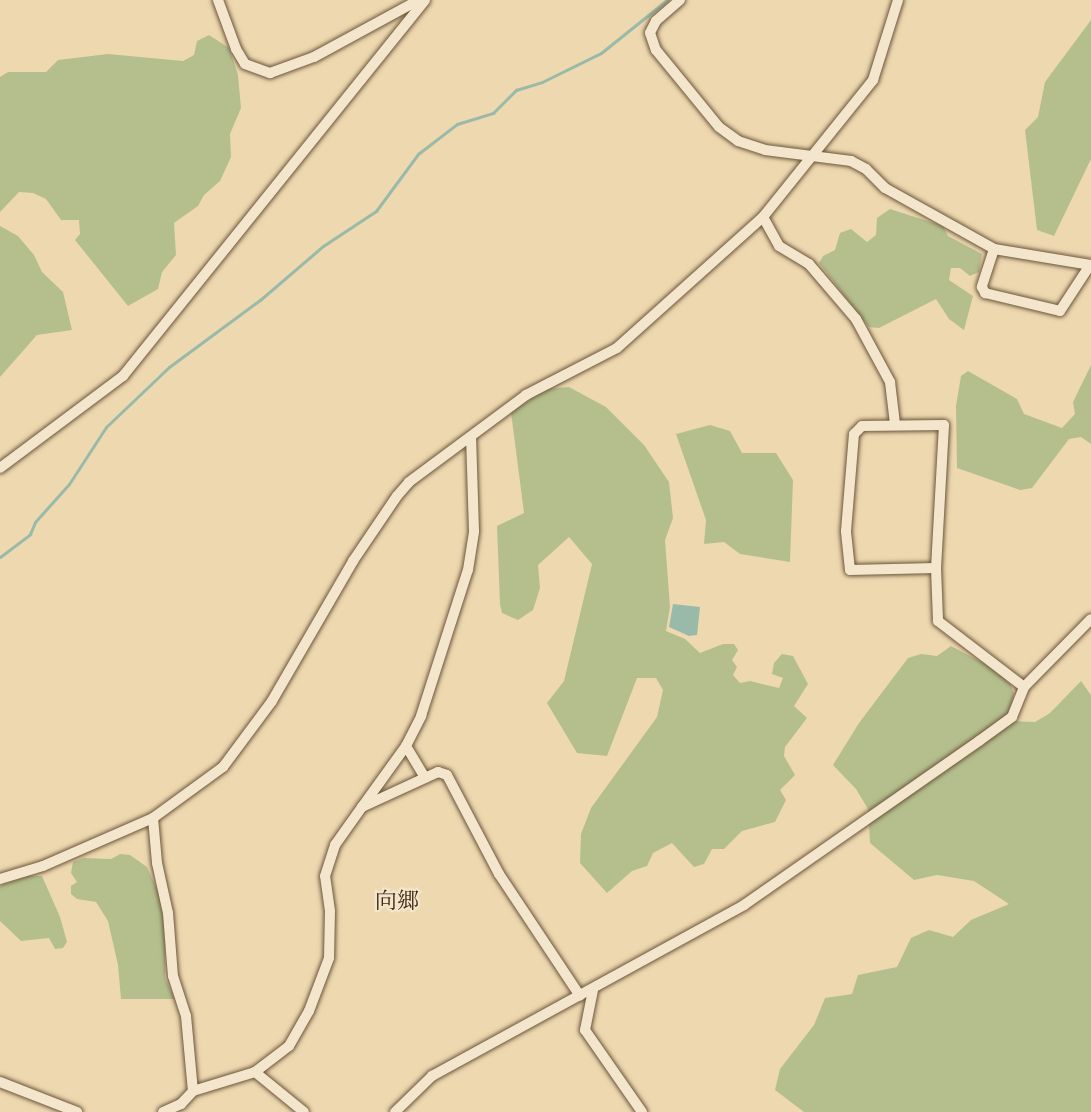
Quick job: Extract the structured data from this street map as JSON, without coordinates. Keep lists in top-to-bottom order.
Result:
{
  "districts": ["向郷"]
}
